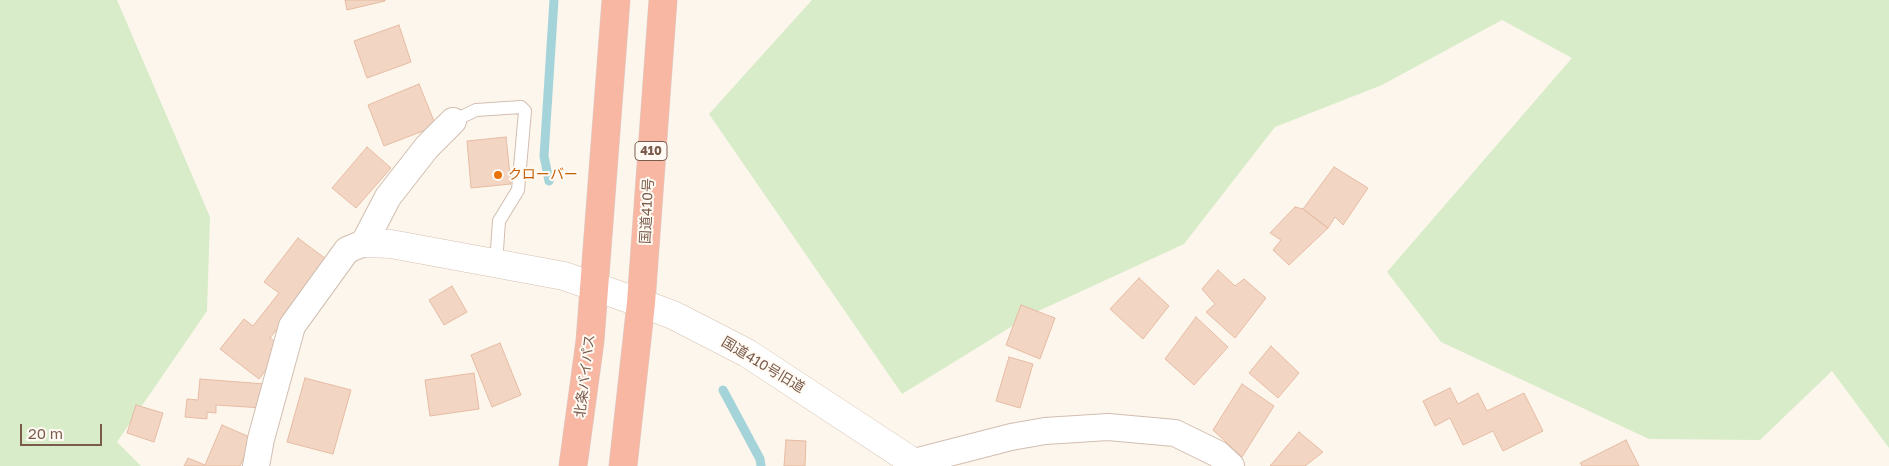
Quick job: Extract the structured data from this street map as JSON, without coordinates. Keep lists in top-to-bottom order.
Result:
{
  "streets": {
    "highway": ["410", "国道410号", "北条バイパス"],
    "street": ["国道410号旧道"]
  },
  "crossings": [
    ["410", "国道410号"],
    ["410", "国道410号旧道"],
    ["国道410号", "国道410号旧道"],
    ["国道410号旧道", "北条バイパス"]
  ],
  "places": ["クローバー"],
  "scale_bar": "20 m"
}
